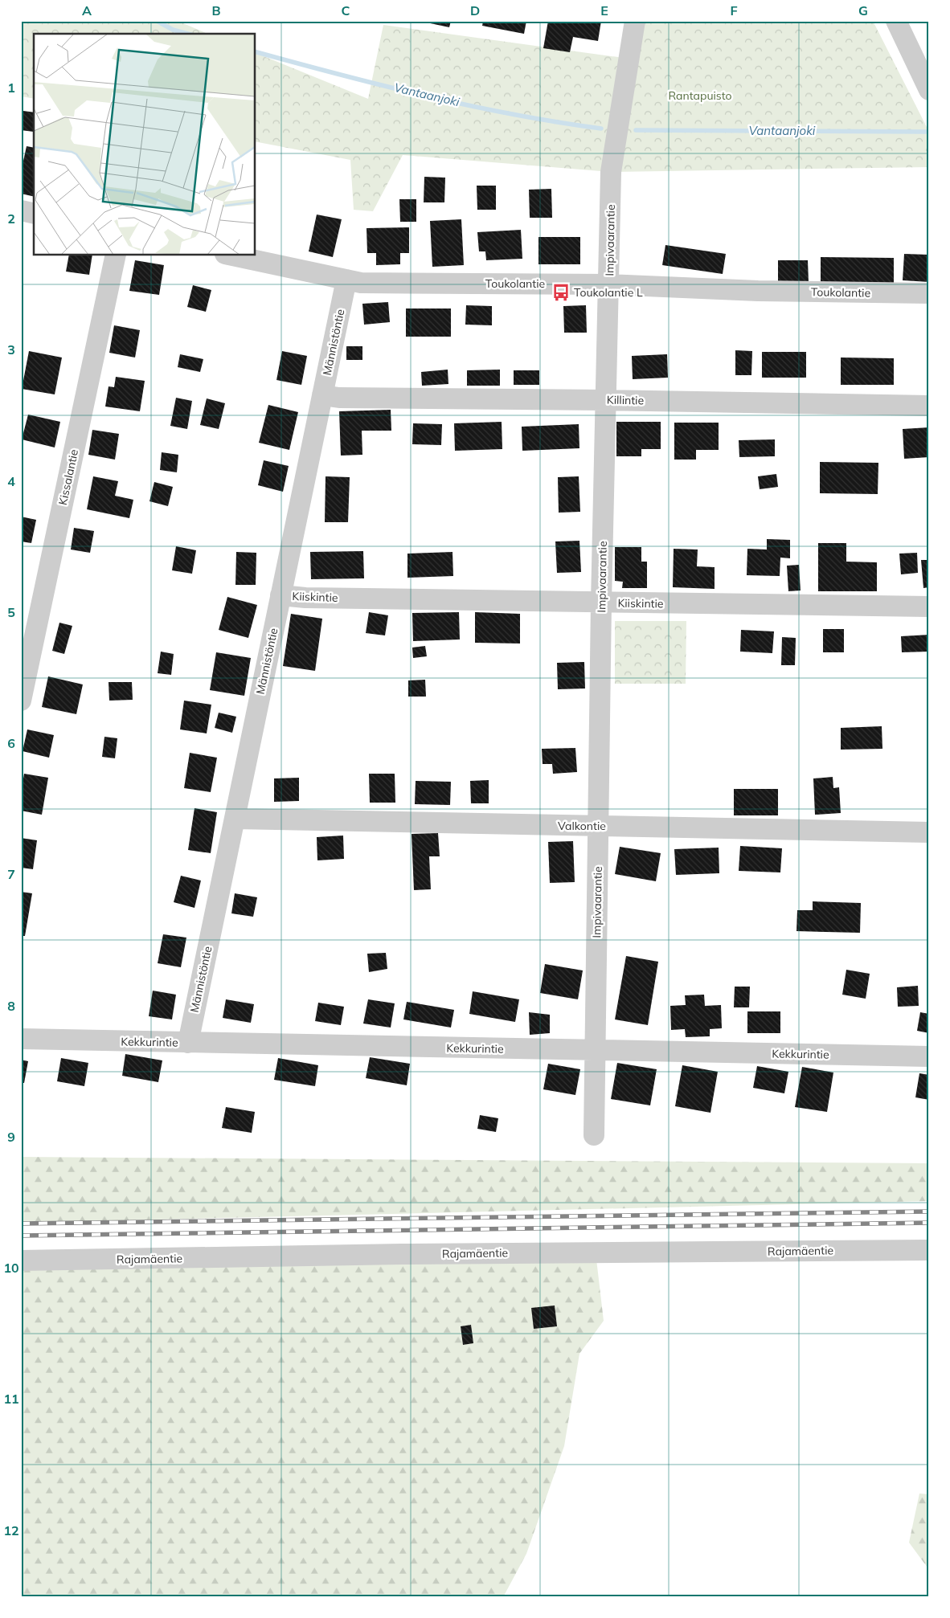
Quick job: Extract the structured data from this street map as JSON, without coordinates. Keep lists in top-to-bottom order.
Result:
{
  "streets": {
    "street": [
      "Impivaarantie",
      "Toukolantie",
      "Männistöntie",
      "Killintie",
      "Kissalantie",
      "Kiiskintie",
      "Valkontie",
      "Kekkurintie",
      "Rajamäentie"
    ]
  },
  "crossings": [
    ["Impivaarantie", "Toukolantie"],
    ["Impivaarantie", "Killintie"],
    ["Impivaarantie", "Kiiskintie"],
    ["Impivaarantie", "Valkontie"],
    ["Impivaarantie", "Kekkurintie"],
    ["Toukolantie", "Männistöntie"],
    ["Männistöntie", "Killintie"],
    ["Männistöntie", "Kiiskintie"],
    ["Männistöntie", "Valkontie"],
    ["Männistöntie", "Kekkurintie"]
  ],
  "water": ["Vantaanjoki"],
  "parks": ["Rantapuisto"],
  "places": {
    "bus stop": ["Toukolantie L"]
  },
  "grid": {
    "columns": [
      "A",
      "B",
      "C",
      "D",
      "E",
      "F",
      "G"
    ],
    "rows": [
      "1",
      "2",
      "3",
      "4",
      "5",
      "6",
      "7",
      "8",
      "9",
      "10",
      "11",
      "12"
    ]
  }
}
